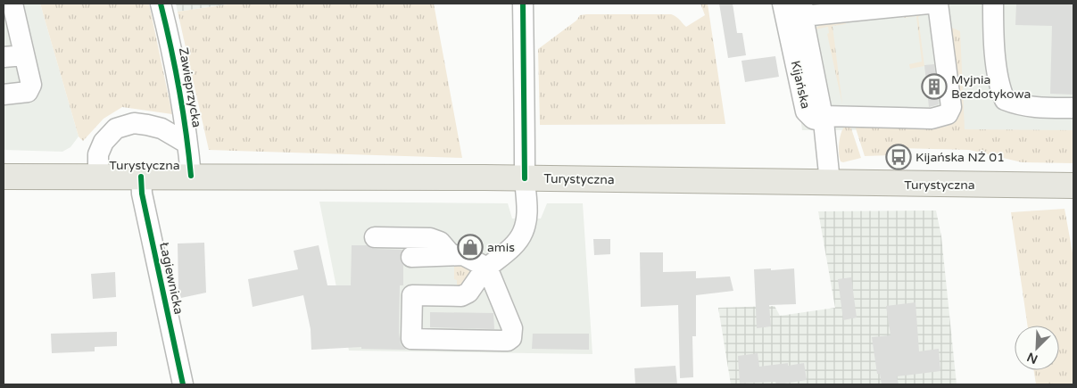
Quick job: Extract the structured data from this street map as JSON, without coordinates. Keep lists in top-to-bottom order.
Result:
{
  "streets": {
    "main road": ["Turystyczna"],
    "street": ["Kijańska", "Zawieprzycka", "Łagiewnicka"]
  },
  "crossings": [
    ["Kijańska", "Turystyczna"],
    ["Zawieprzycka", "Turystyczna"],
    ["Turystyczna", "Łagiewnicka"]
  ],
  "places": {
    "building": ["Myjnia Bezdotykowa"],
    "bus stop": ["Kijańska NŻ 01"],
    "shop": ["amis"]
  },
  "north": "bottom left"
}
